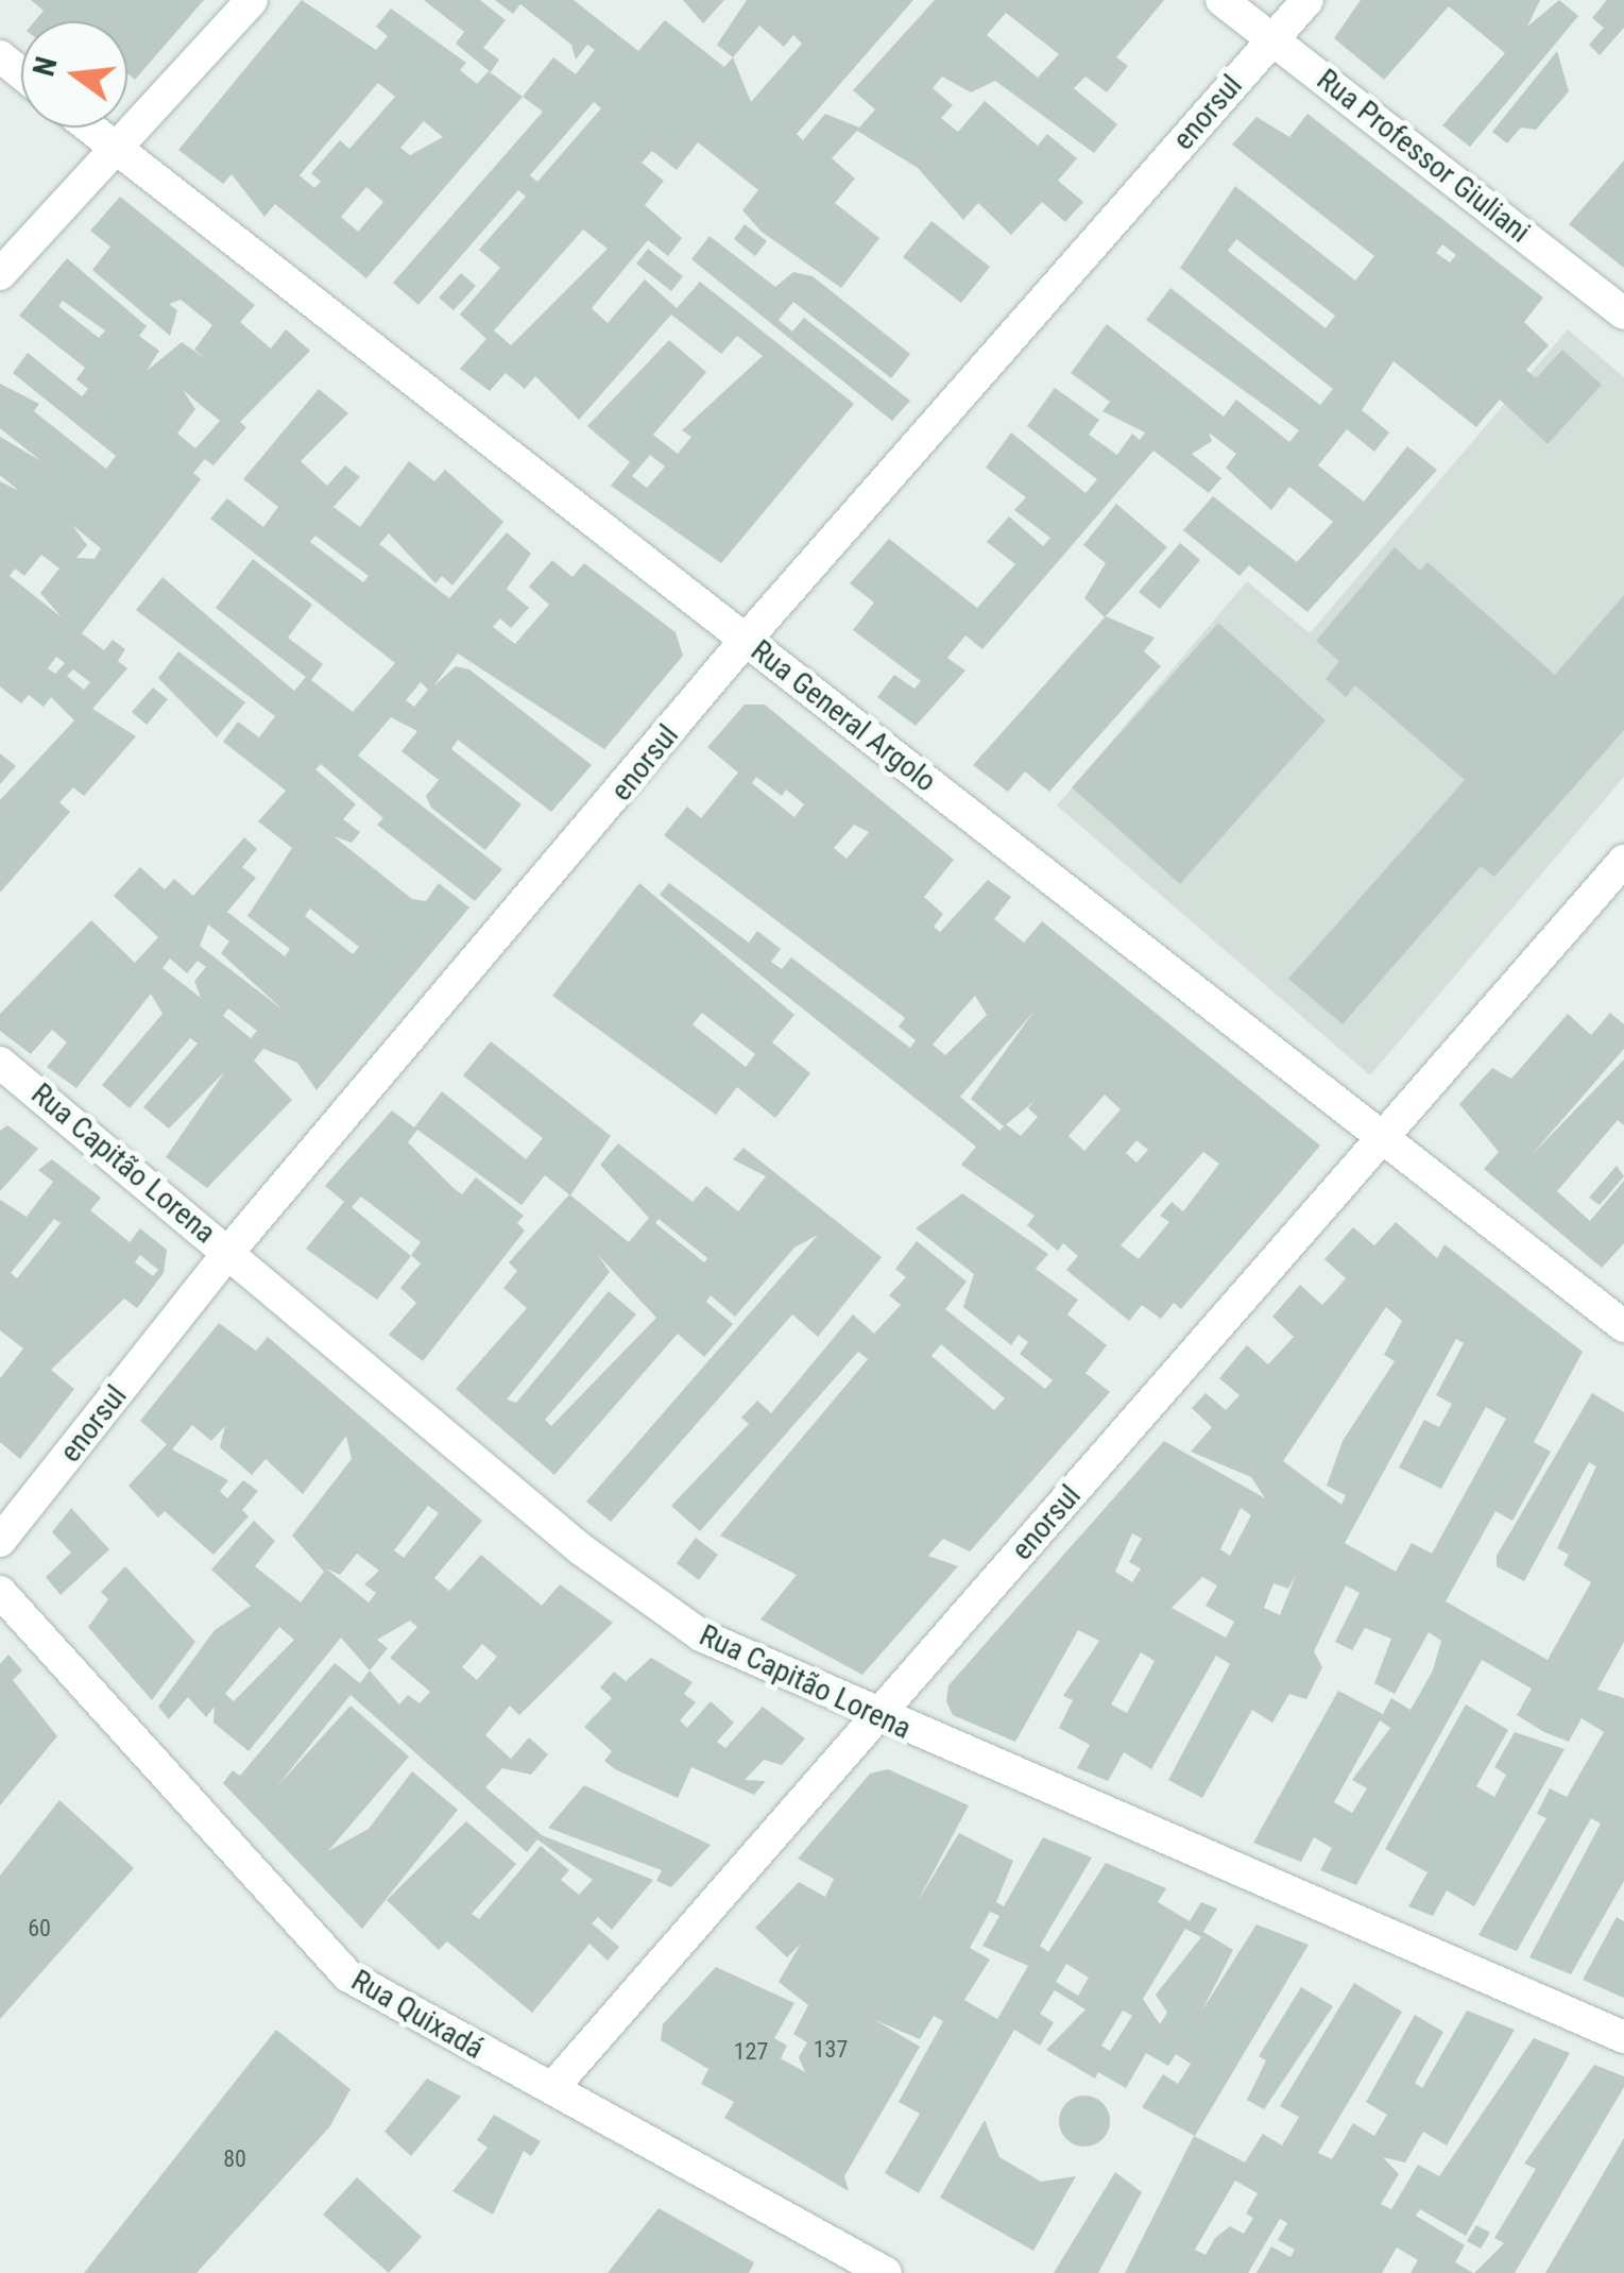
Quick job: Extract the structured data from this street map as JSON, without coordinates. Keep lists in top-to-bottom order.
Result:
{
  "streets": {
    "street": [
      "enorsul",
      "Rua Professor Giuliani",
      "Rua General Argolo",
      "Rua Capitão Lorena",
      "Rua Quixadá"
    ]
  },
  "crossings": [
    ["enorsul", "Rua Professor Giuliani"],
    ["enorsul", "Rua General Argolo"],
    ["enorsul", "Rua Capitão Lorena"],
    ["enorsul", "Rua Quixadá"]
  ],
  "house_numbers": [
    "60",
    "137",
    "127",
    "80"
  ],
  "north": "left"
}
